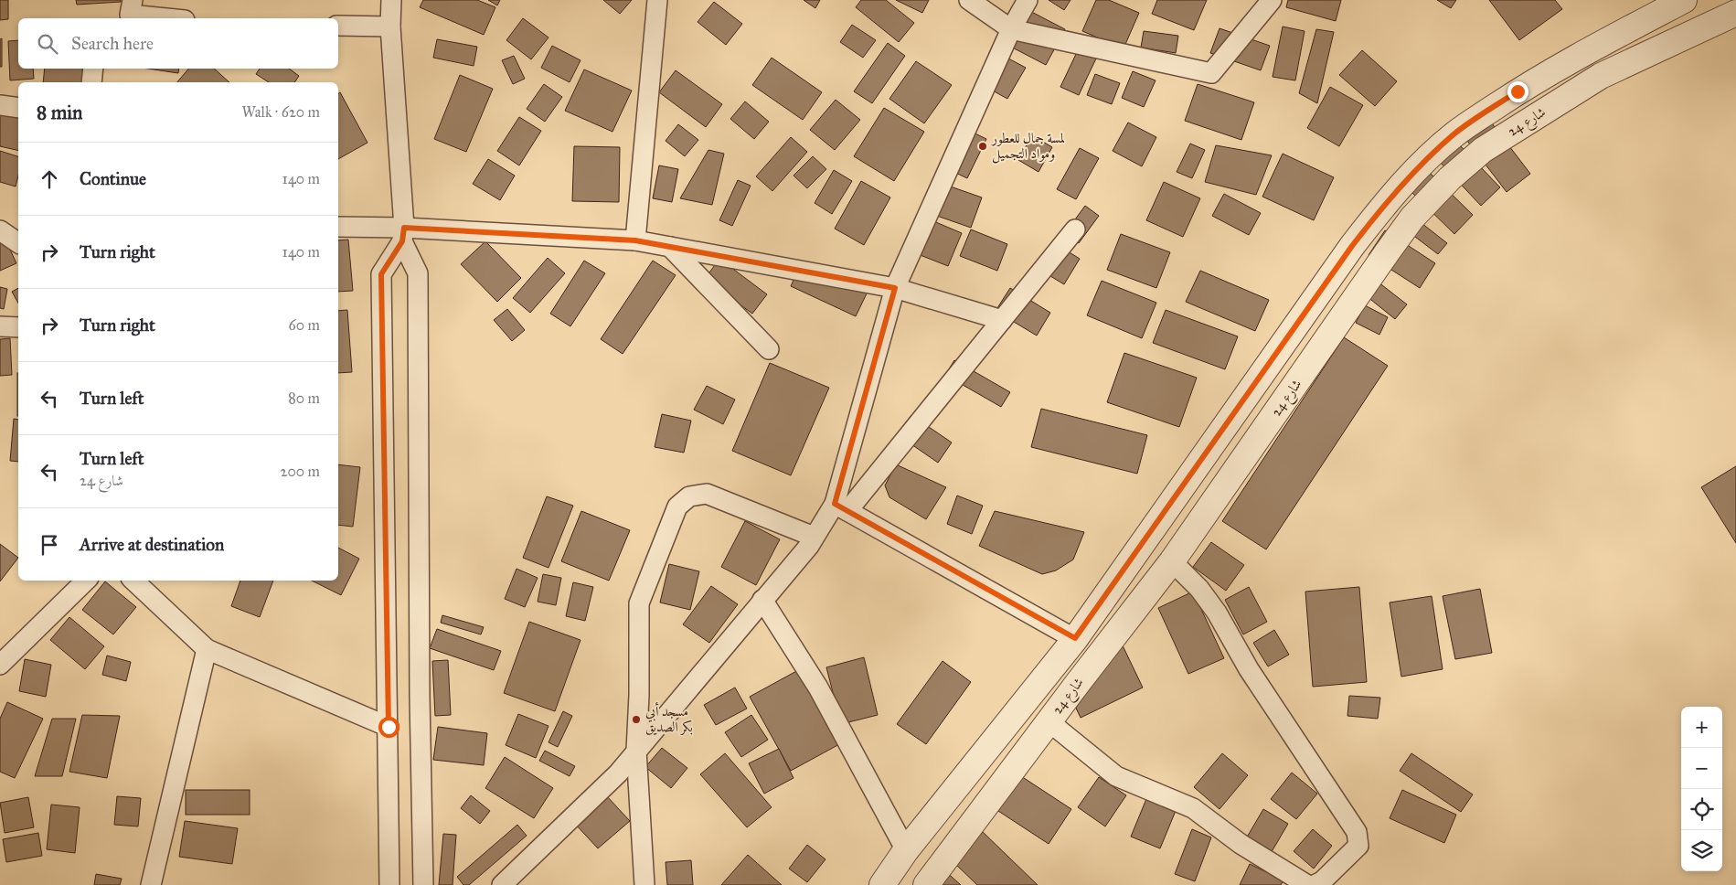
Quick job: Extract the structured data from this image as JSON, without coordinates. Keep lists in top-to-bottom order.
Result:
{
  "streets": {
    "street": ["شارع 24"]
  },
  "places": ["لمسة جمال للعطور ومواد التجميل", "مسجد أبي بكر الصديق"],
  "page": {
    "search": "Search here",
    "heading": ["8 min", "Walk · 620 m"],
    "list": [
      ["Continue", "140 m"],
      ["Turn right", "140 m"],
      ["Turn right", "60 m"],
      ["Turn left", "80 m"],
      ["Turn left", "شارع 24", "200 m"],
      "Arrive at destination"
    ],
    "map_buttons": ["+", "−"]
  }
}
